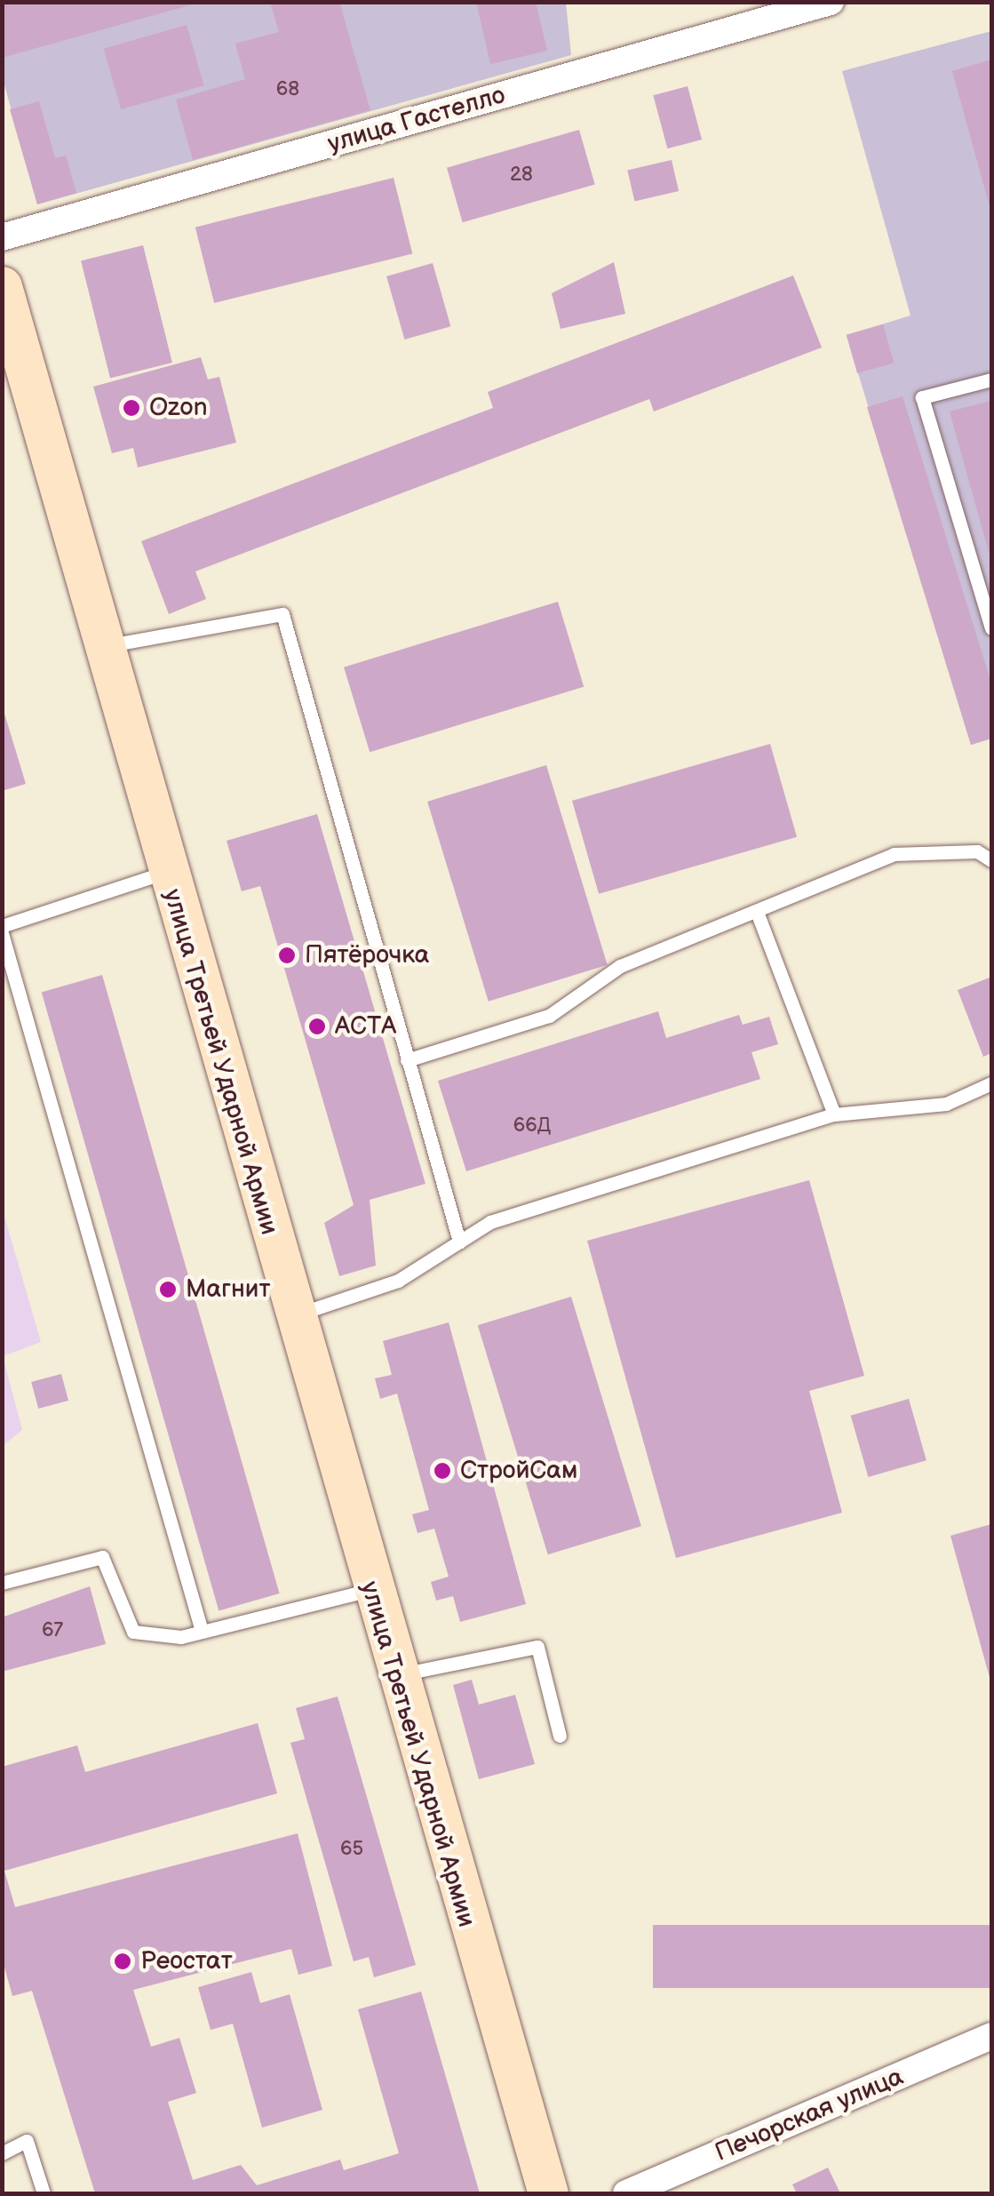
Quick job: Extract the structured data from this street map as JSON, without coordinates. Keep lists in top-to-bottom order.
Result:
{
  "streets": {
    "main road": ["улица Третьей Ударной Армии"],
    "street": ["улица Гастелло", "Печорская улица"]
  },
  "places": [
    "Ozon",
    "Пятёрочка",
    "АСТА",
    "Магнит",
    "СтройСам",
    "Реостат"
  ],
  "house_numbers": [
    "68",
    "28",
    "66Д",
    "67",
    "65"
  ]
}
